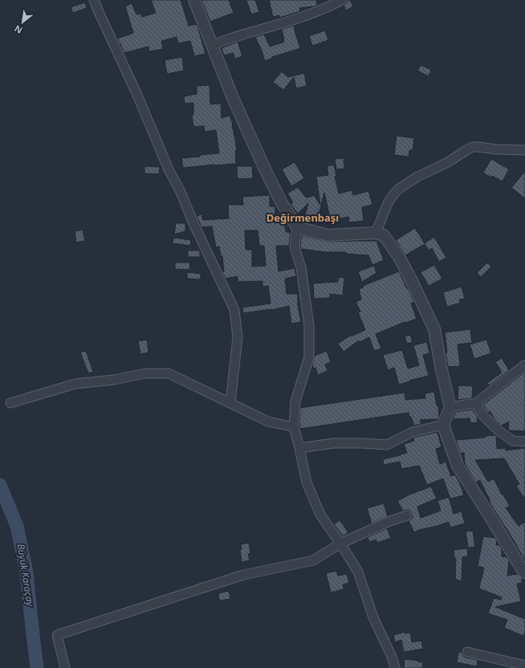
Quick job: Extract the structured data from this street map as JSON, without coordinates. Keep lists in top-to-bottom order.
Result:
{
  "districts": ["Değirmenbaşı"],
  "water": ["Büyük Karaçay"],
  "north": "bottom left"
}
